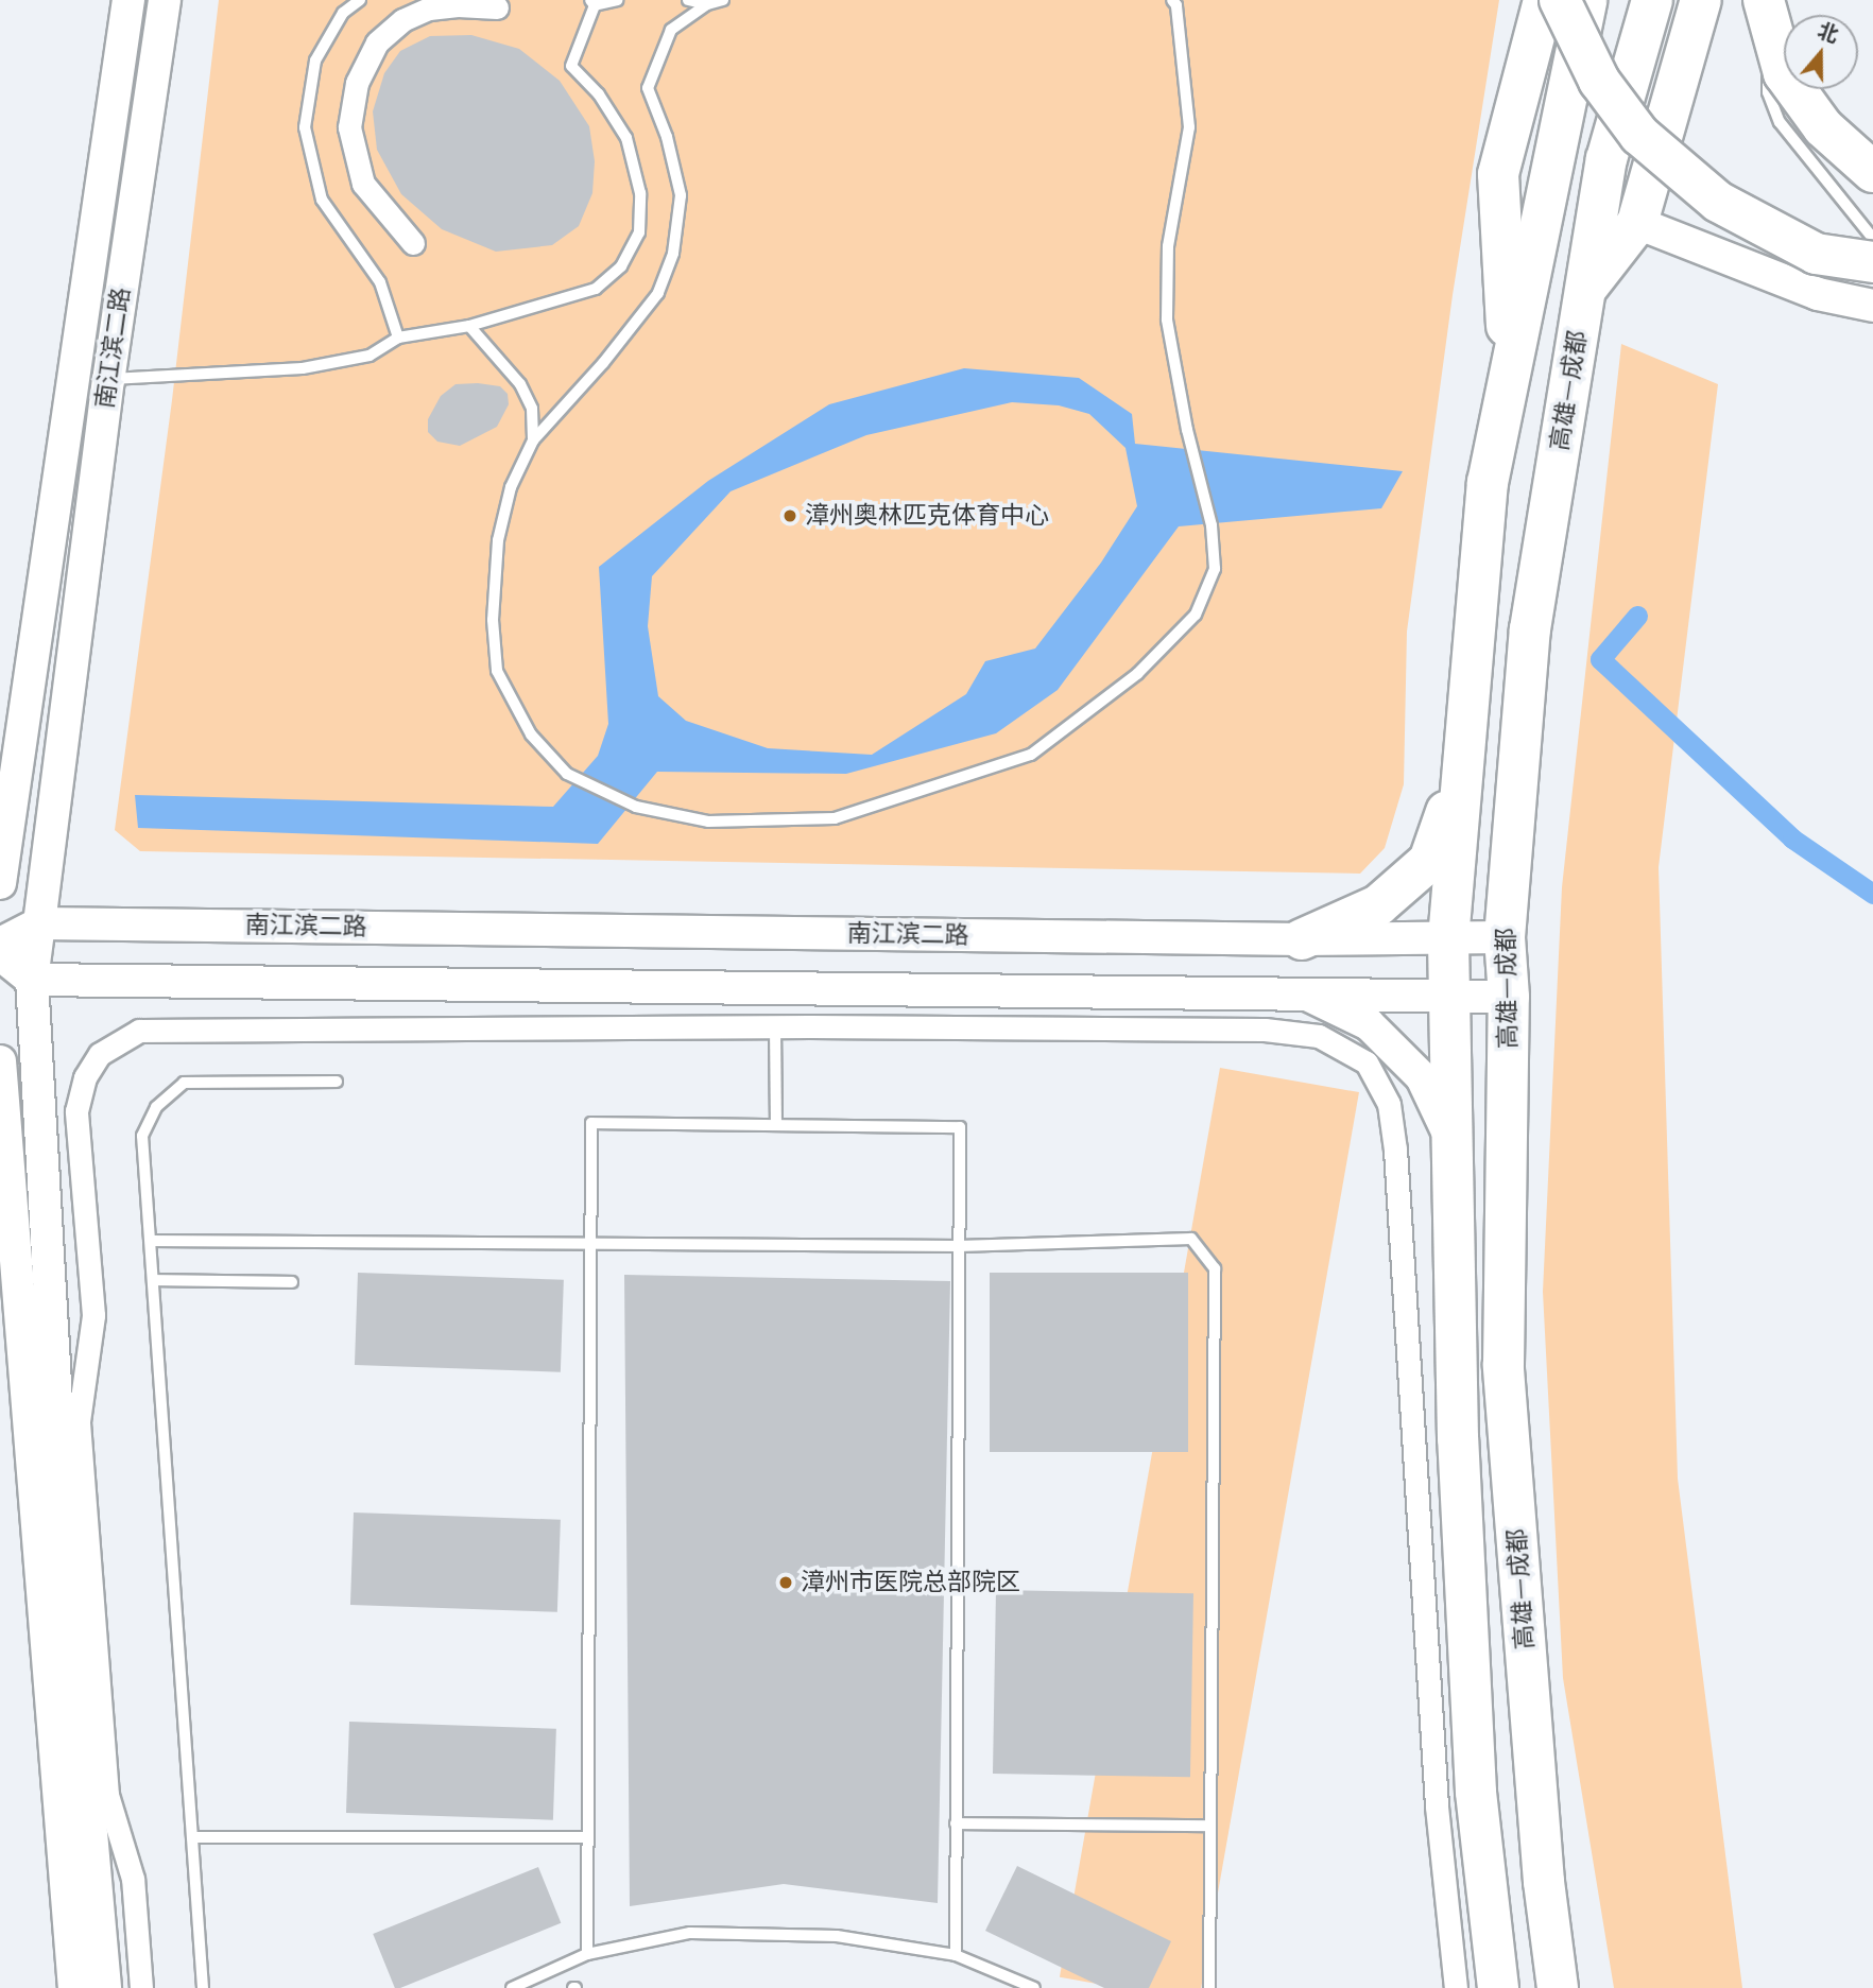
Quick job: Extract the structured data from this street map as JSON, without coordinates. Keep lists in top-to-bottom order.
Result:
{
  "streets": {
    "highway": ["高雄—成都"],
    "street": ["南江滨二路"]
  },
  "crossings": [
    ["南江滨二路", "高雄—成都"]
  ],
  "places": ["漳州奥林匹克体育中心", "漳州市医院总部院区"],
  "north": "top"
}
